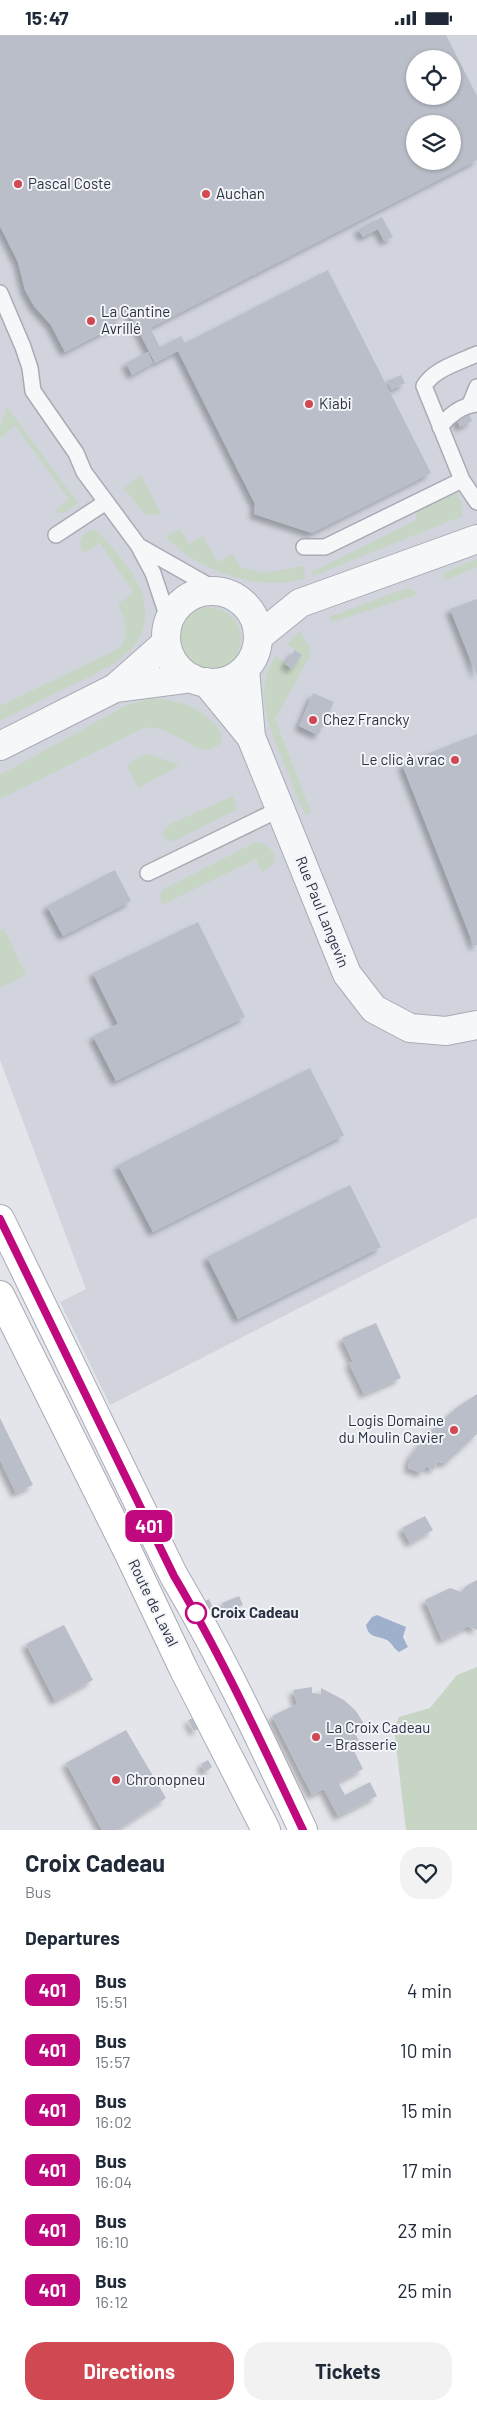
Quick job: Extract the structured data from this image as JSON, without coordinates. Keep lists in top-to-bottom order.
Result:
{
  "streets": {
    "main road": ["Route de Laval"],
    "street": ["Rue Paul Langevin"]
  },
  "places": [
    "Pascal Coste",
    "Auchan",
    "La Cantine Avrillé",
    "Kiabi",
    "Chez Francky",
    "Le clic à vrac",
    "Logis Domaine du Moulin Cavier",
    "Croix Cadeau",
    "La Croix Cadeau - Brasserie",
    "Chronopneu"
  ],
  "lines": ["bus line 401"],
  "page": {
    "status": "15:47",
    "on_map": "401",
    "heading": [
      ["Croix Cadeau", "Bus"],
      "Departures"
    ],
    "list": [
      {
        "mark": "401",
        "name": "Bus",
        "note": "15:51",
        "value": "4 min"
      },
      {
        "mark": "401",
        "name": "Bus",
        "note": "15:57",
        "value": "10 min"
      },
      {
        "mark": "401",
        "name": "Bus",
        "note": "16:02",
        "value": "15 min"
      },
      {
        "mark": "401",
        "name": "Bus",
        "note": "16:04",
        "value": "17 min"
      },
      {
        "mark": "401",
        "name": "Bus",
        "note": "16:10",
        "value": "23 min"
      },
      {
        "mark": "401",
        "name": "Bus",
        "note": "16:12",
        "value": "25 min"
      }
    ],
    "buttons": ["Directions", "Tickets"]
  }
}
